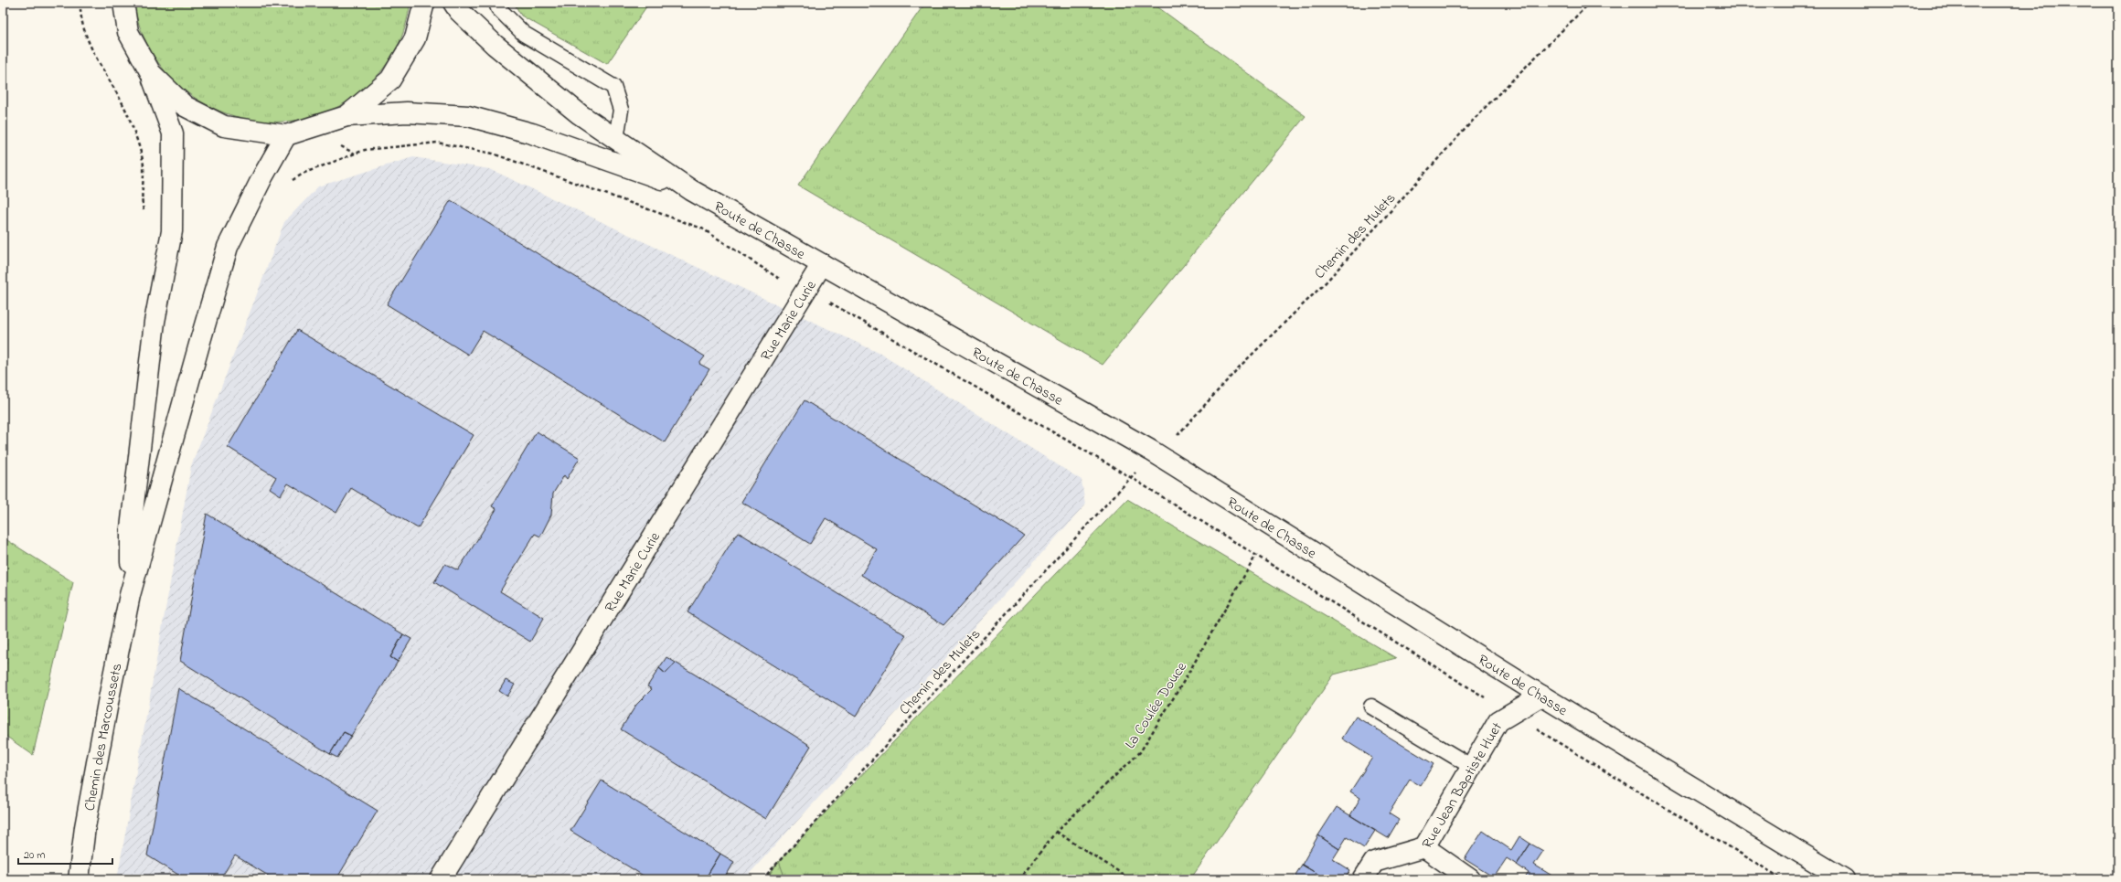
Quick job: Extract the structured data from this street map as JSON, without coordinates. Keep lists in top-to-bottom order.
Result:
{
  "streets": {
    "main road": [
      "Route de Chasse",
      "Rue Marie Curie",
      "Chemin des Marcoussets",
      "Rue Jean Baptiste Huet"
    ],
    "path": ["Chemin des Mulets", "La Coulée Douce"]
  },
  "crossings": [
    ["Route de Chasse", "Chemin des Mulets"],
    ["Route de Chasse", "Rue Marie Curie"],
    ["Route de Chasse", "Rue Jean Baptiste Huet"]
  ],
  "scale_bar": "20 m"
}
